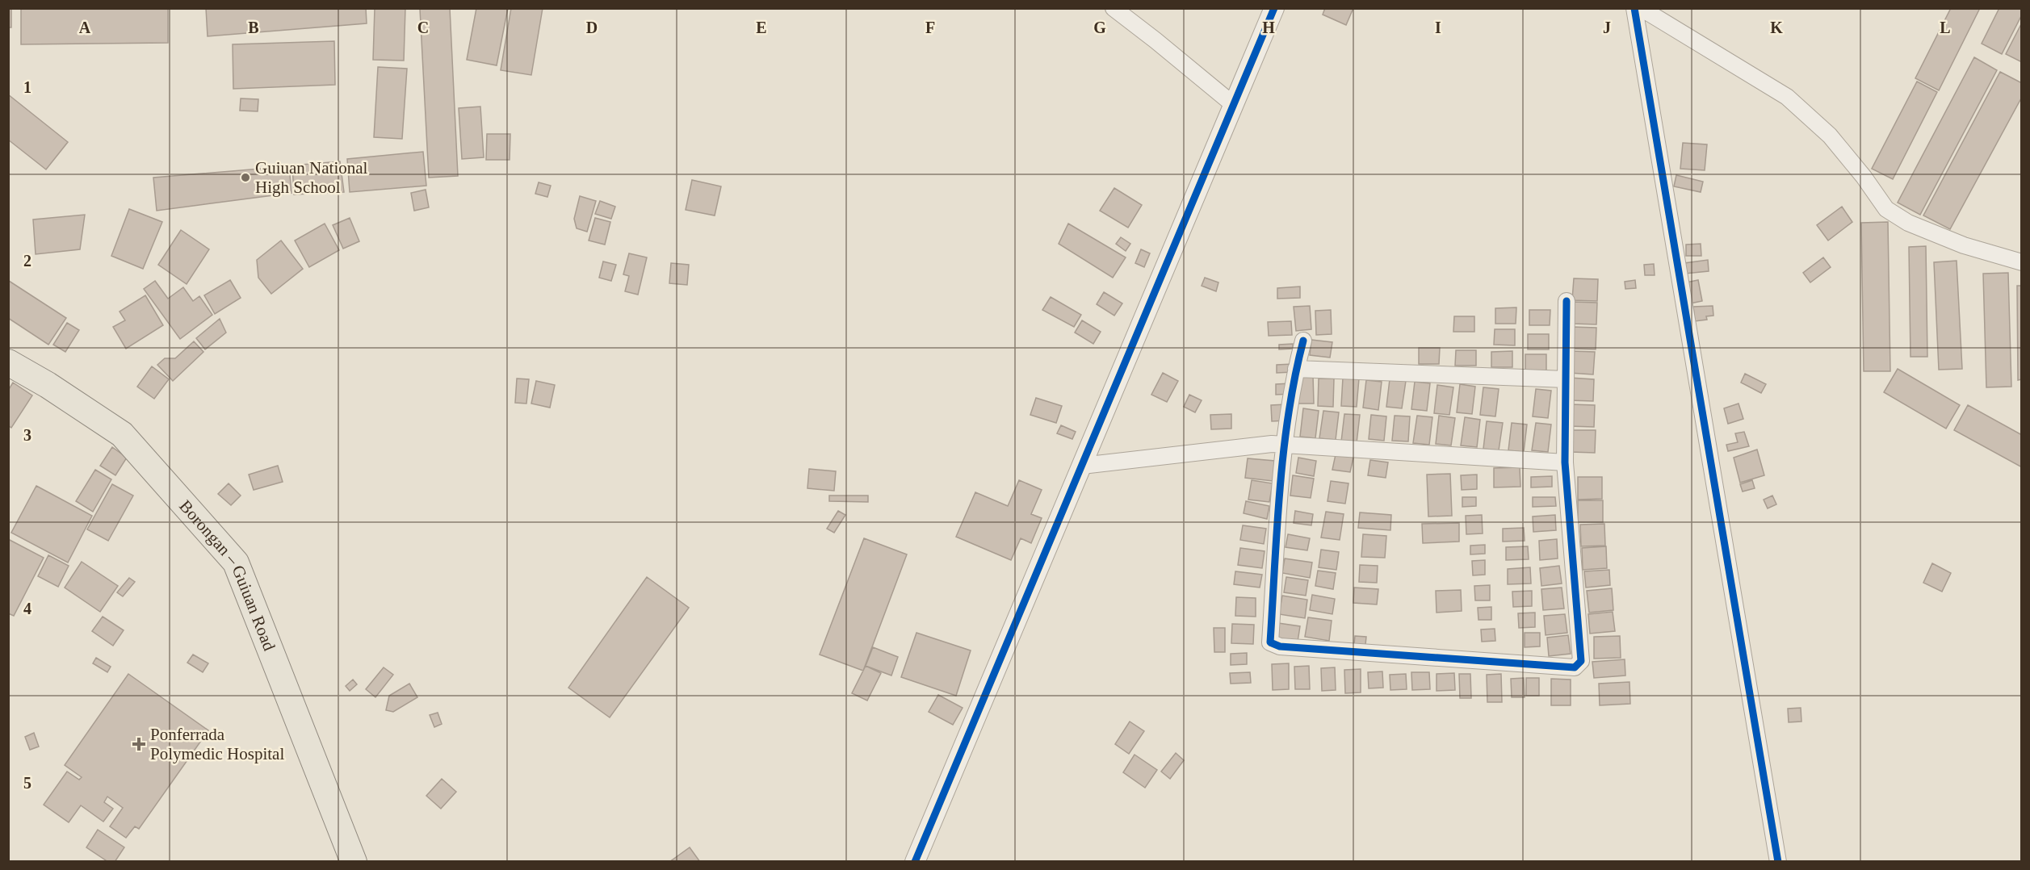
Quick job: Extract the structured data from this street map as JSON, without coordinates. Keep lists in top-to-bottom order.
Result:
{
  "streets": {
    "main road": ["Borongan – Guiuan Road"]
  },
  "places": {
    "other": ["Guiuan National High School"],
    "health": ["Ponferrada Polymedic Hospital"]
  },
  "grid": {
    "columns": [
      "A",
      "B",
      "C",
      "D",
      "E",
      "F",
      "G",
      "H",
      "I",
      "J",
      "K",
      "L"
    ],
    "rows": [
      "1",
      "2",
      "3",
      "4",
      "5"
    ]
  }
}
